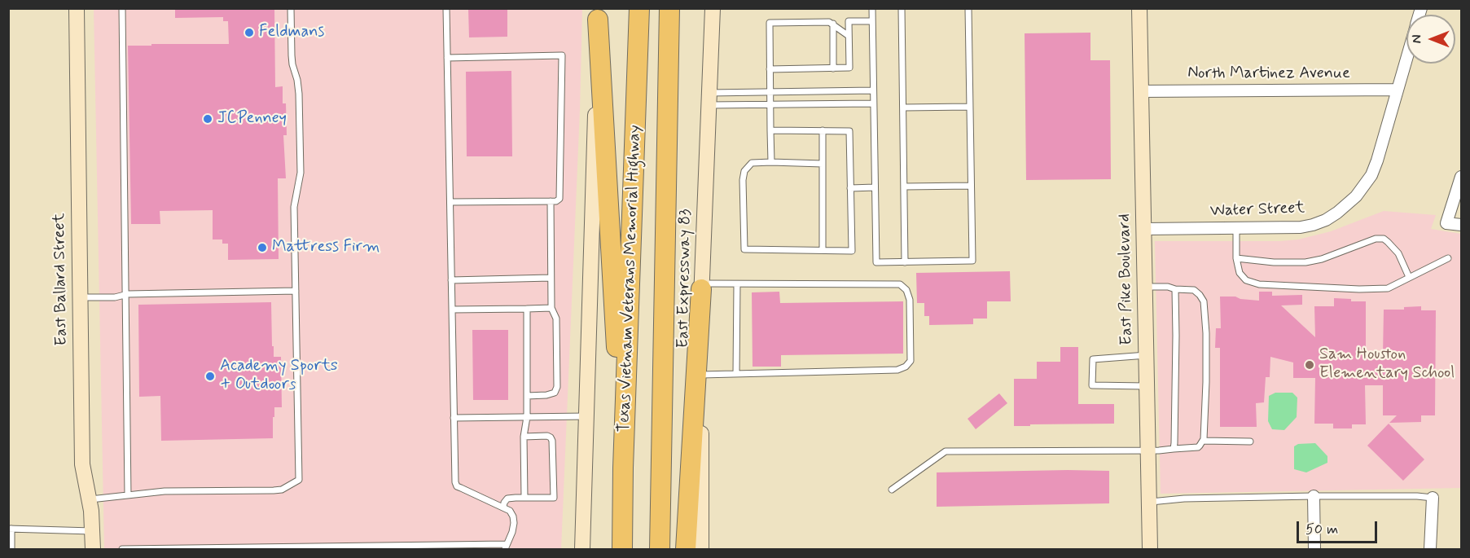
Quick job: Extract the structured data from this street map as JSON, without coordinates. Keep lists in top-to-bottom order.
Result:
{
  "streets": {
    "highway": ["Texas Vietnam Veterans Memorial Highway"],
    "street": [
      "North Martinez Avenue",
      "Water Street",
      "East Expressway 83",
      "East Ballard Street",
      "East Pike Boulevard"
    ]
  },
  "crossings": [
    ["North Martinez Avenue", "Water Street"],
    ["North Martinez Avenue", "East Pike Boulevard"],
    ["Water Street", "East Pike Boulevard"]
  ],
  "places": [
    "Feldmans",
    "JCPenney",
    "Mattress Firm",
    "Sam Houston Elementary School",
    "Academy Sports + Outdoors"
  ],
  "scale_bar": "50 m",
  "north": "left"
}
